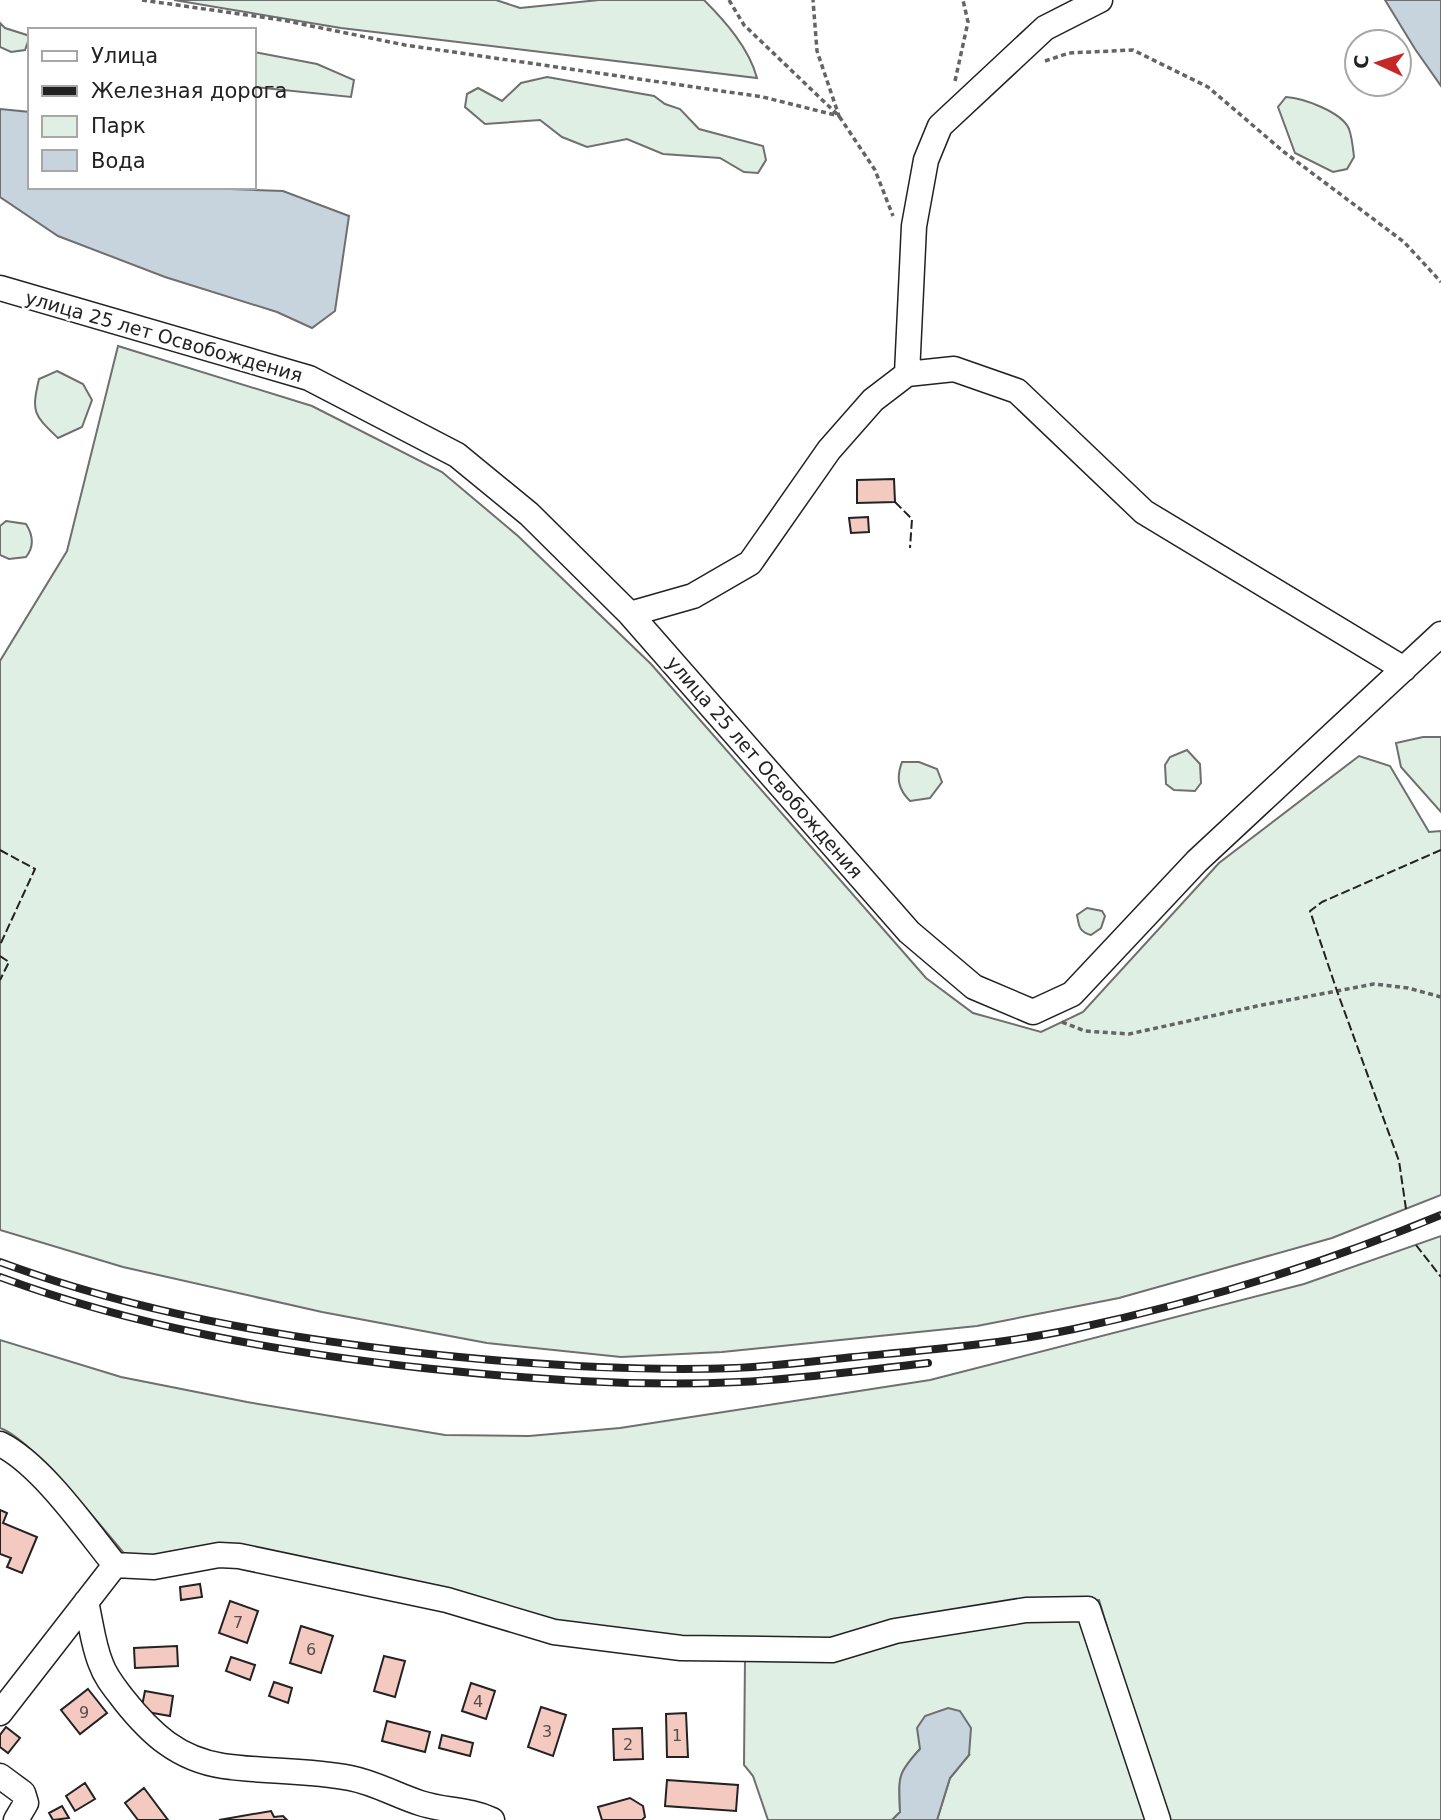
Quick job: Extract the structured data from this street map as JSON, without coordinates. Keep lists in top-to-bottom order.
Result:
{
  "streets": {
    "street": ["улица 25 лет Освобождения"]
  },
  "house_numbers": [
    "7",
    "6",
    "4",
    "9",
    "3",
    "1",
    "2"
  ],
  "legend": [
    "Улица",
    "Железная дорога",
    "Парк",
    "Вода"
  ],
  "north": "left"
}
